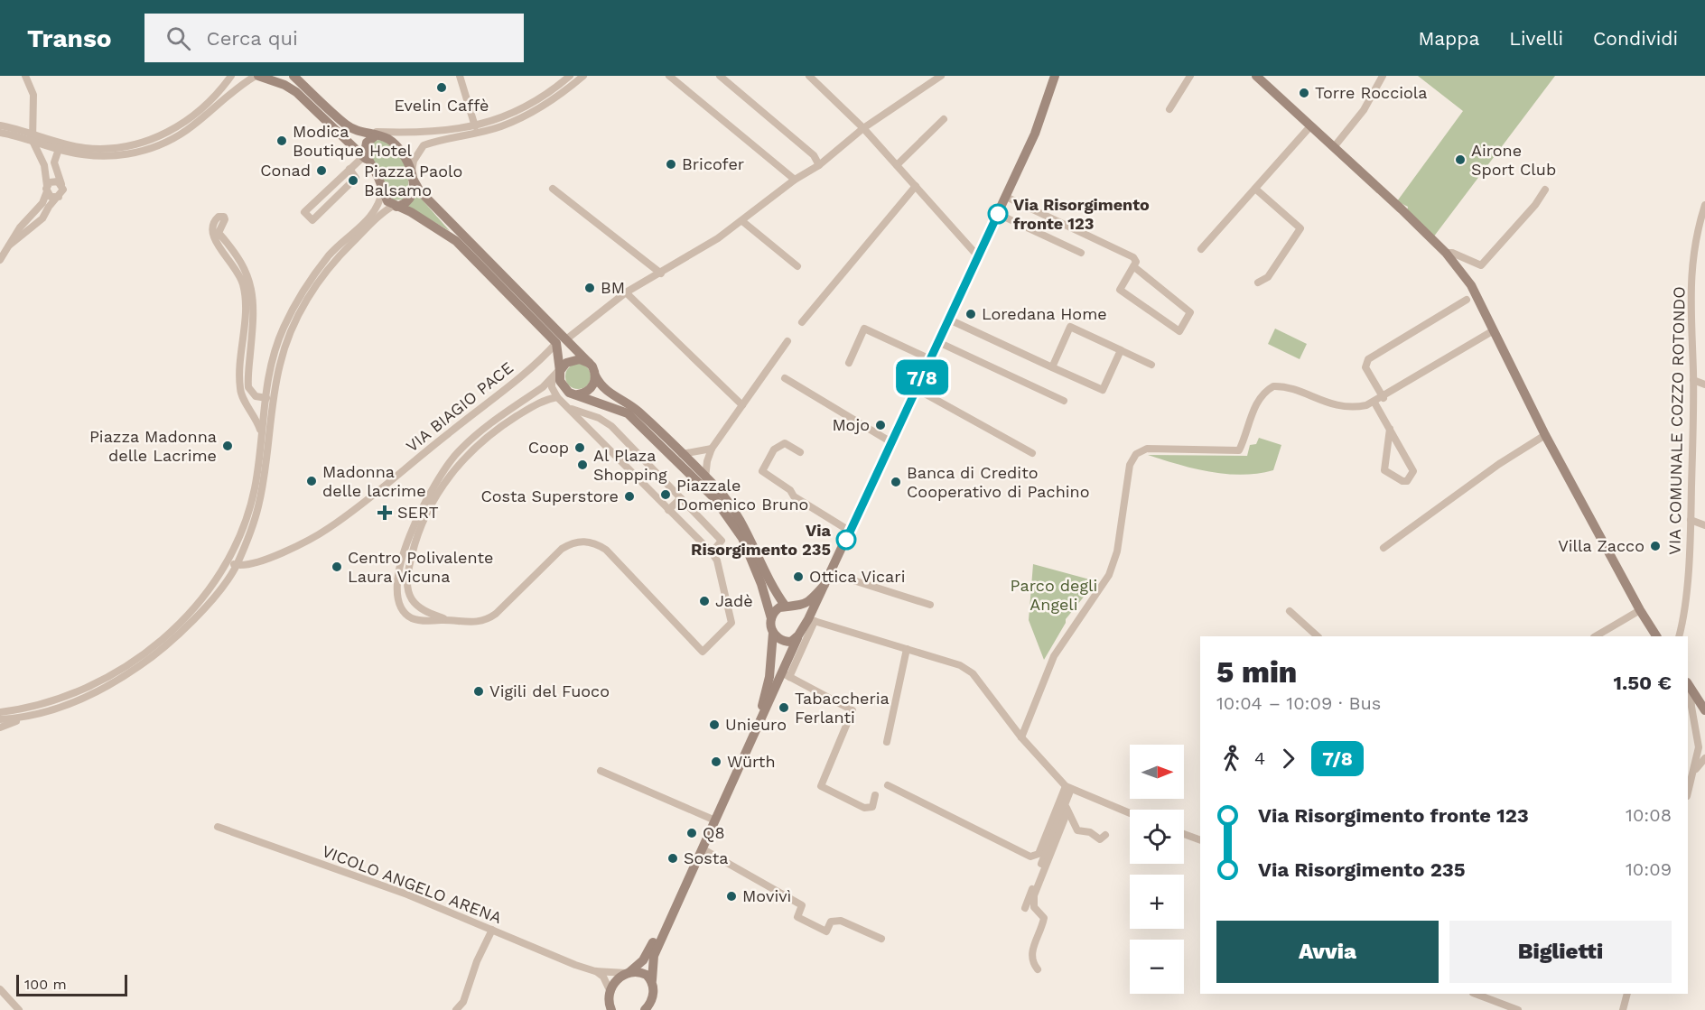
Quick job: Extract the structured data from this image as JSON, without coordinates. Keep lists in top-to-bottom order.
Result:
{
  "streets": {
    "street": ["VIA BIAGIO PACE", "VIA COMUNALE COZZO ROTONDO", "VICOLO ANGELO ARENA"]
  },
  "parks": ["Parco degli Angeli"],
  "places": {
    "other": [
      "Evelin Caffè",
      "Torre Rocciola",
      "Modica Boutique Hotel",
      "Airone Sport Club",
      "Bricofer",
      "Conad",
      "Piazza Paolo Balsamo",
      "Via Risorgimento fronte 123",
      "BM",
      "Loredana Home",
      "Mojo",
      "Piazza Madonna delle Lacrime",
      "Coop",
      "Al Plaza Shopping",
      "Madonna delle lacrime",
      "Banca di Credito Cooperativo di Pachino",
      "Piazzale Domenico Bruno",
      "Costa Superstore",
      "Via Risorgimento 235",
      "Villa Zacco",
      "Centro Polivalente Laura Vicuna",
      "Ottica Vicari",
      "Jadè",
      "Vigili del Fuoco",
      "Tabaccheria Ferlanti",
      "Unieuro",
      "Würth",
      "Q8",
      "Sosta",
      "Movivì"
    ],
    "health": ["SERT"]
  },
  "lines": ["bus line 7/8"],
  "scale_bar": "100 m",
  "north": "right",
  "page": {
    "header": "Transo",
    "search": "Cerca qui",
    "nav": ["Mappa", "Livelli", "Condividi"],
    "on_map": "7/8",
    "heading": ["5 min", "10:04 – 10:09 · Bus", "1.50 €"],
    "legs": ["4", "7/8"],
    "map_buttons": ["+", "−"],
    "list": [
      {
        "name": "Via Risorgimento fronte 123",
        "value": "10:08"
      },
      {
        "name": "Via Risorgimento 235",
        "value": "10:09"
      }
    ],
    "buttons": ["Avvia", "Biglietti"],
    "scale": "100 m"
  }
}
